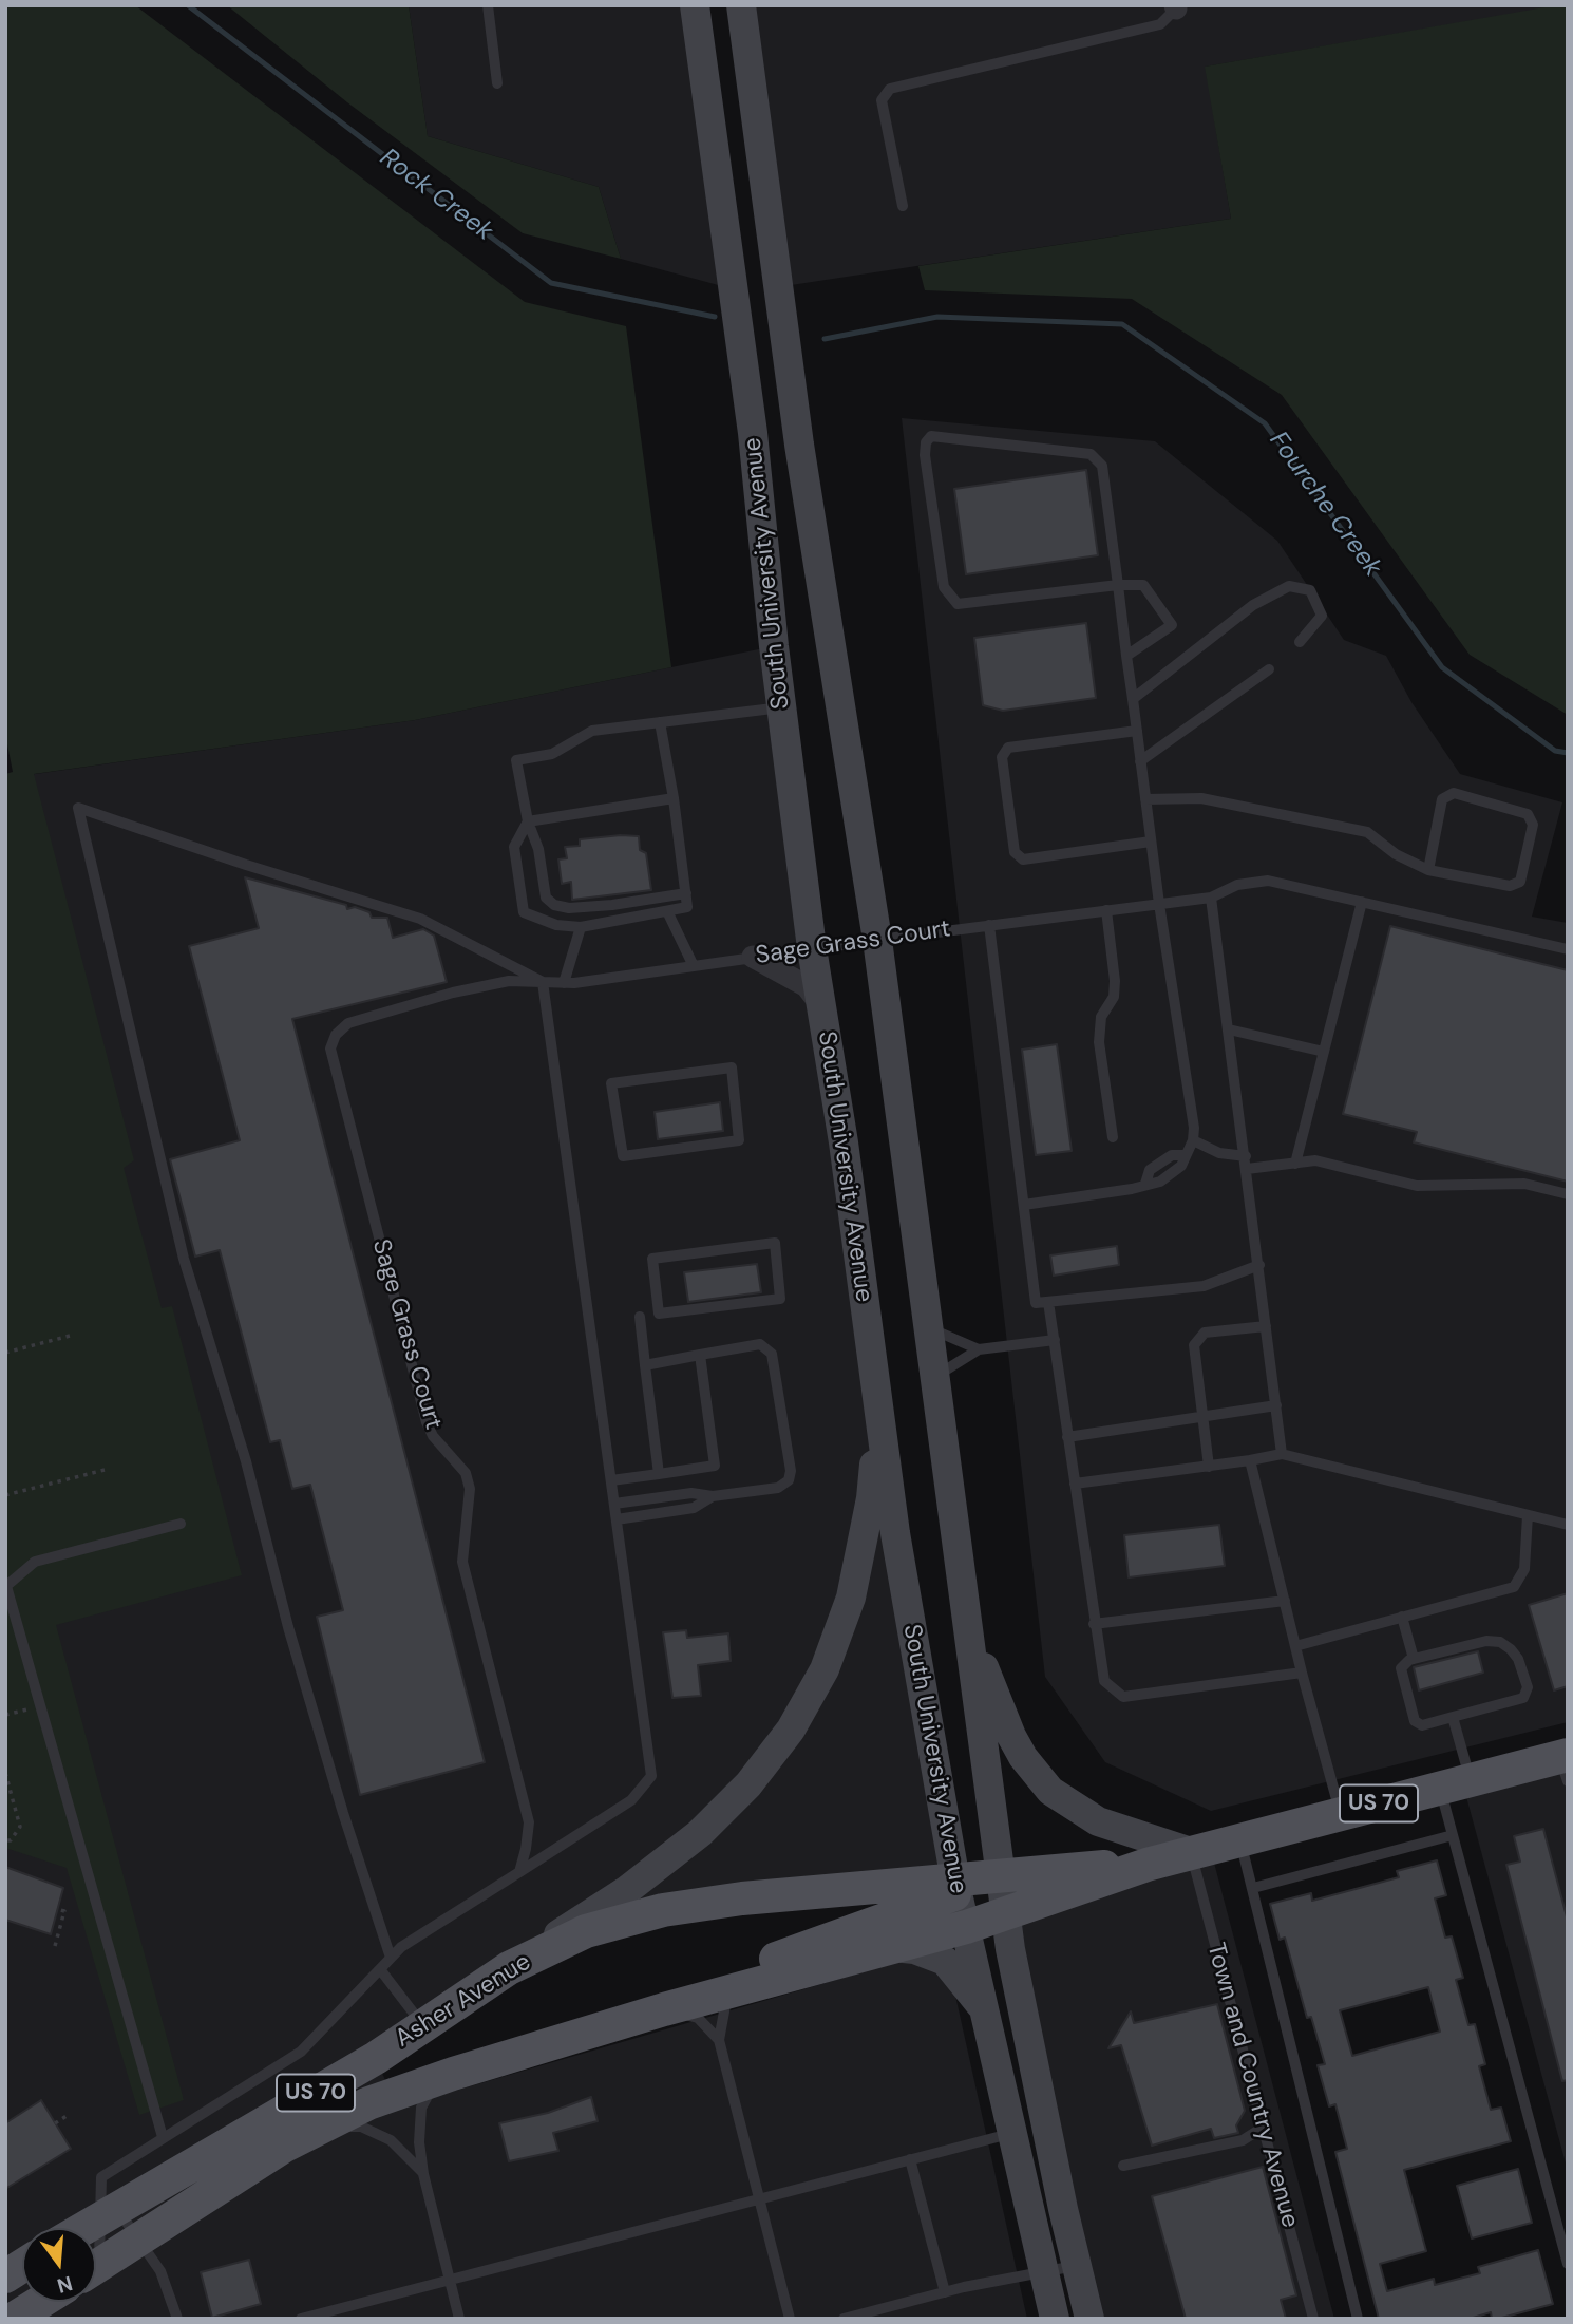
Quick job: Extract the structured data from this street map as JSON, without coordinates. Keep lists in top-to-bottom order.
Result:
{
  "streets": {
    "main road": ["South University Avenue", "US 70", "Asher Avenue"],
    "lane": ["Sage Grass Court", "Town and Country Avenue"]
  },
  "crossings": [
    ["South University Avenue", "Sage Grass Court"],
    ["South University Avenue", "US 70"],
    ["South University Avenue", "Asher Avenue"],
    ["US 70", "Asher Avenue"],
    ["US 70", "Town and Country Avenue"]
  ],
  "water": ["Rock Creek", "Fourche Creek"],
  "north": "bottom"
}
